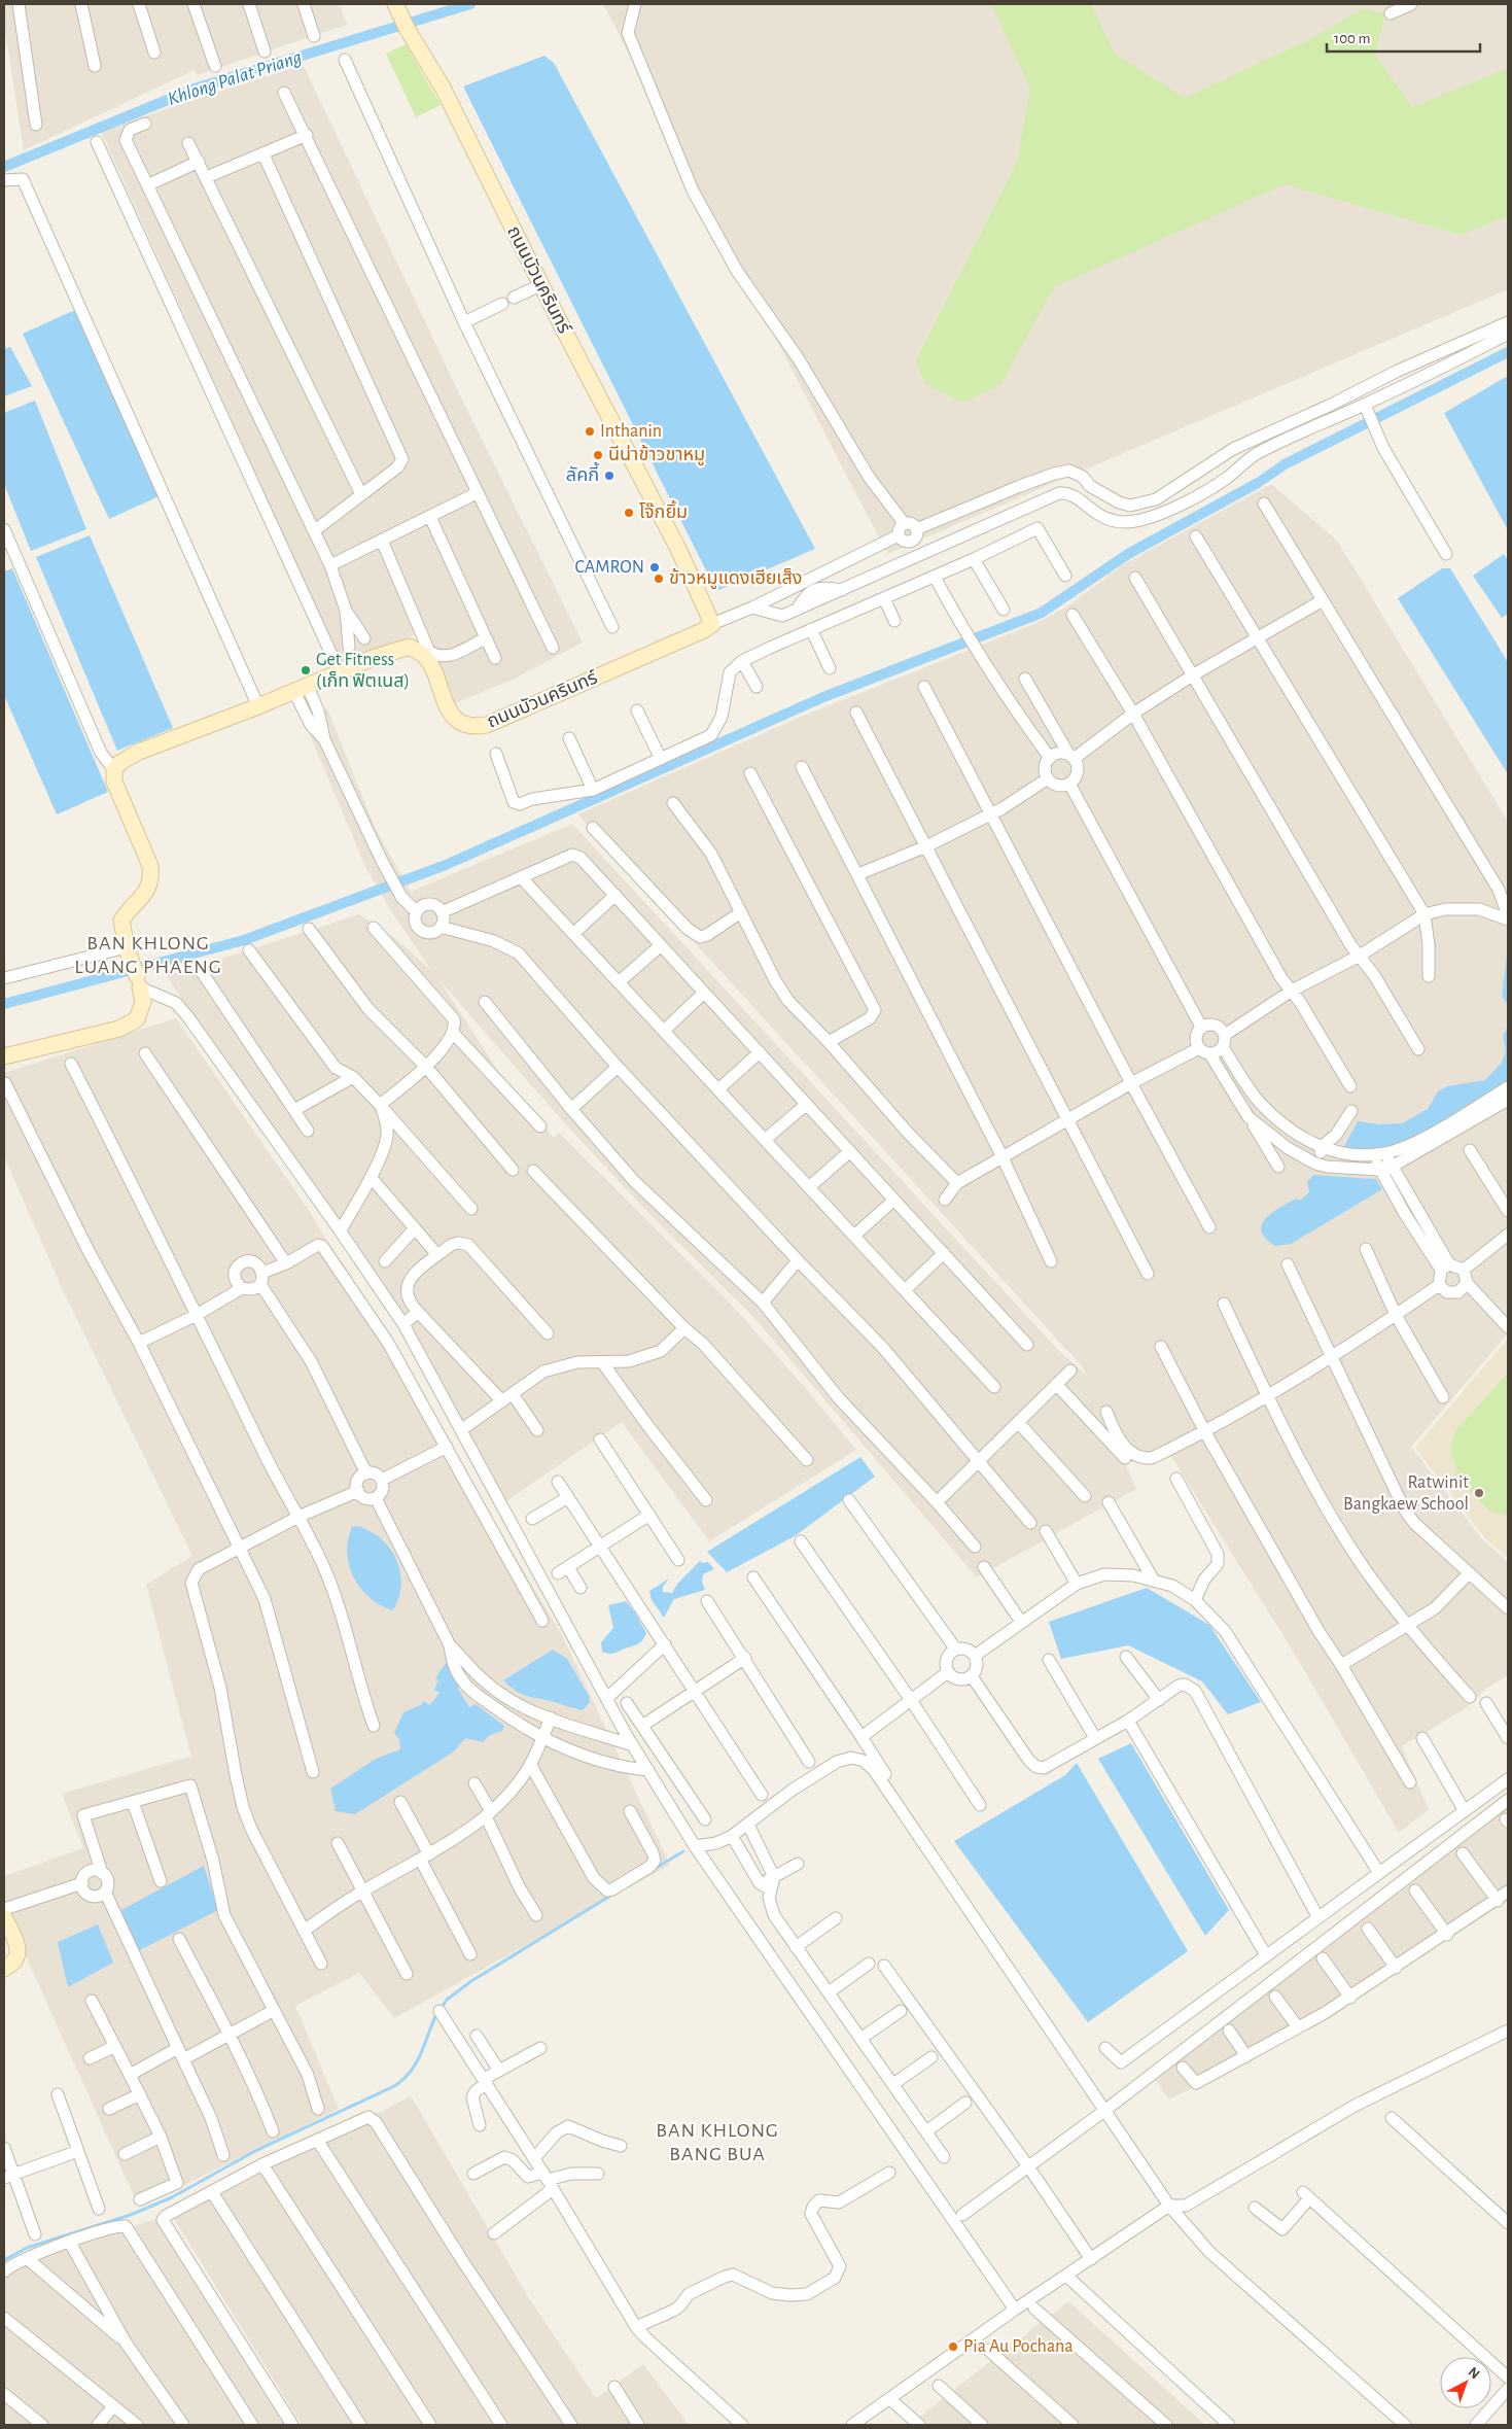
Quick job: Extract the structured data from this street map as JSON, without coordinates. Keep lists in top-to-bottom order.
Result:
{
  "streets": {
    "street": ["ถนนบัวนครินทร์"]
  },
  "districts": ["BAN KHLONG LUANG PHAENG", "BAN KHLONG BANG BUA"],
  "water": ["Khlong Palat Priang"],
  "places": [
    "Inthanin",
    "นีน่าข้าวขาหมู",
    "ลัคกี้",
    "โจ๊กยิ้ม",
    "CAMRON",
    "ข้าวหมูแดงเฮียเส็ง",
    "Get Fitness (เก็ท ฟิตเนส)",
    "Ratwinit Bangkaew School",
    "Pia Au Pochana"
  ],
  "scale_bar": "100 m",
  "north": "top right"
}
